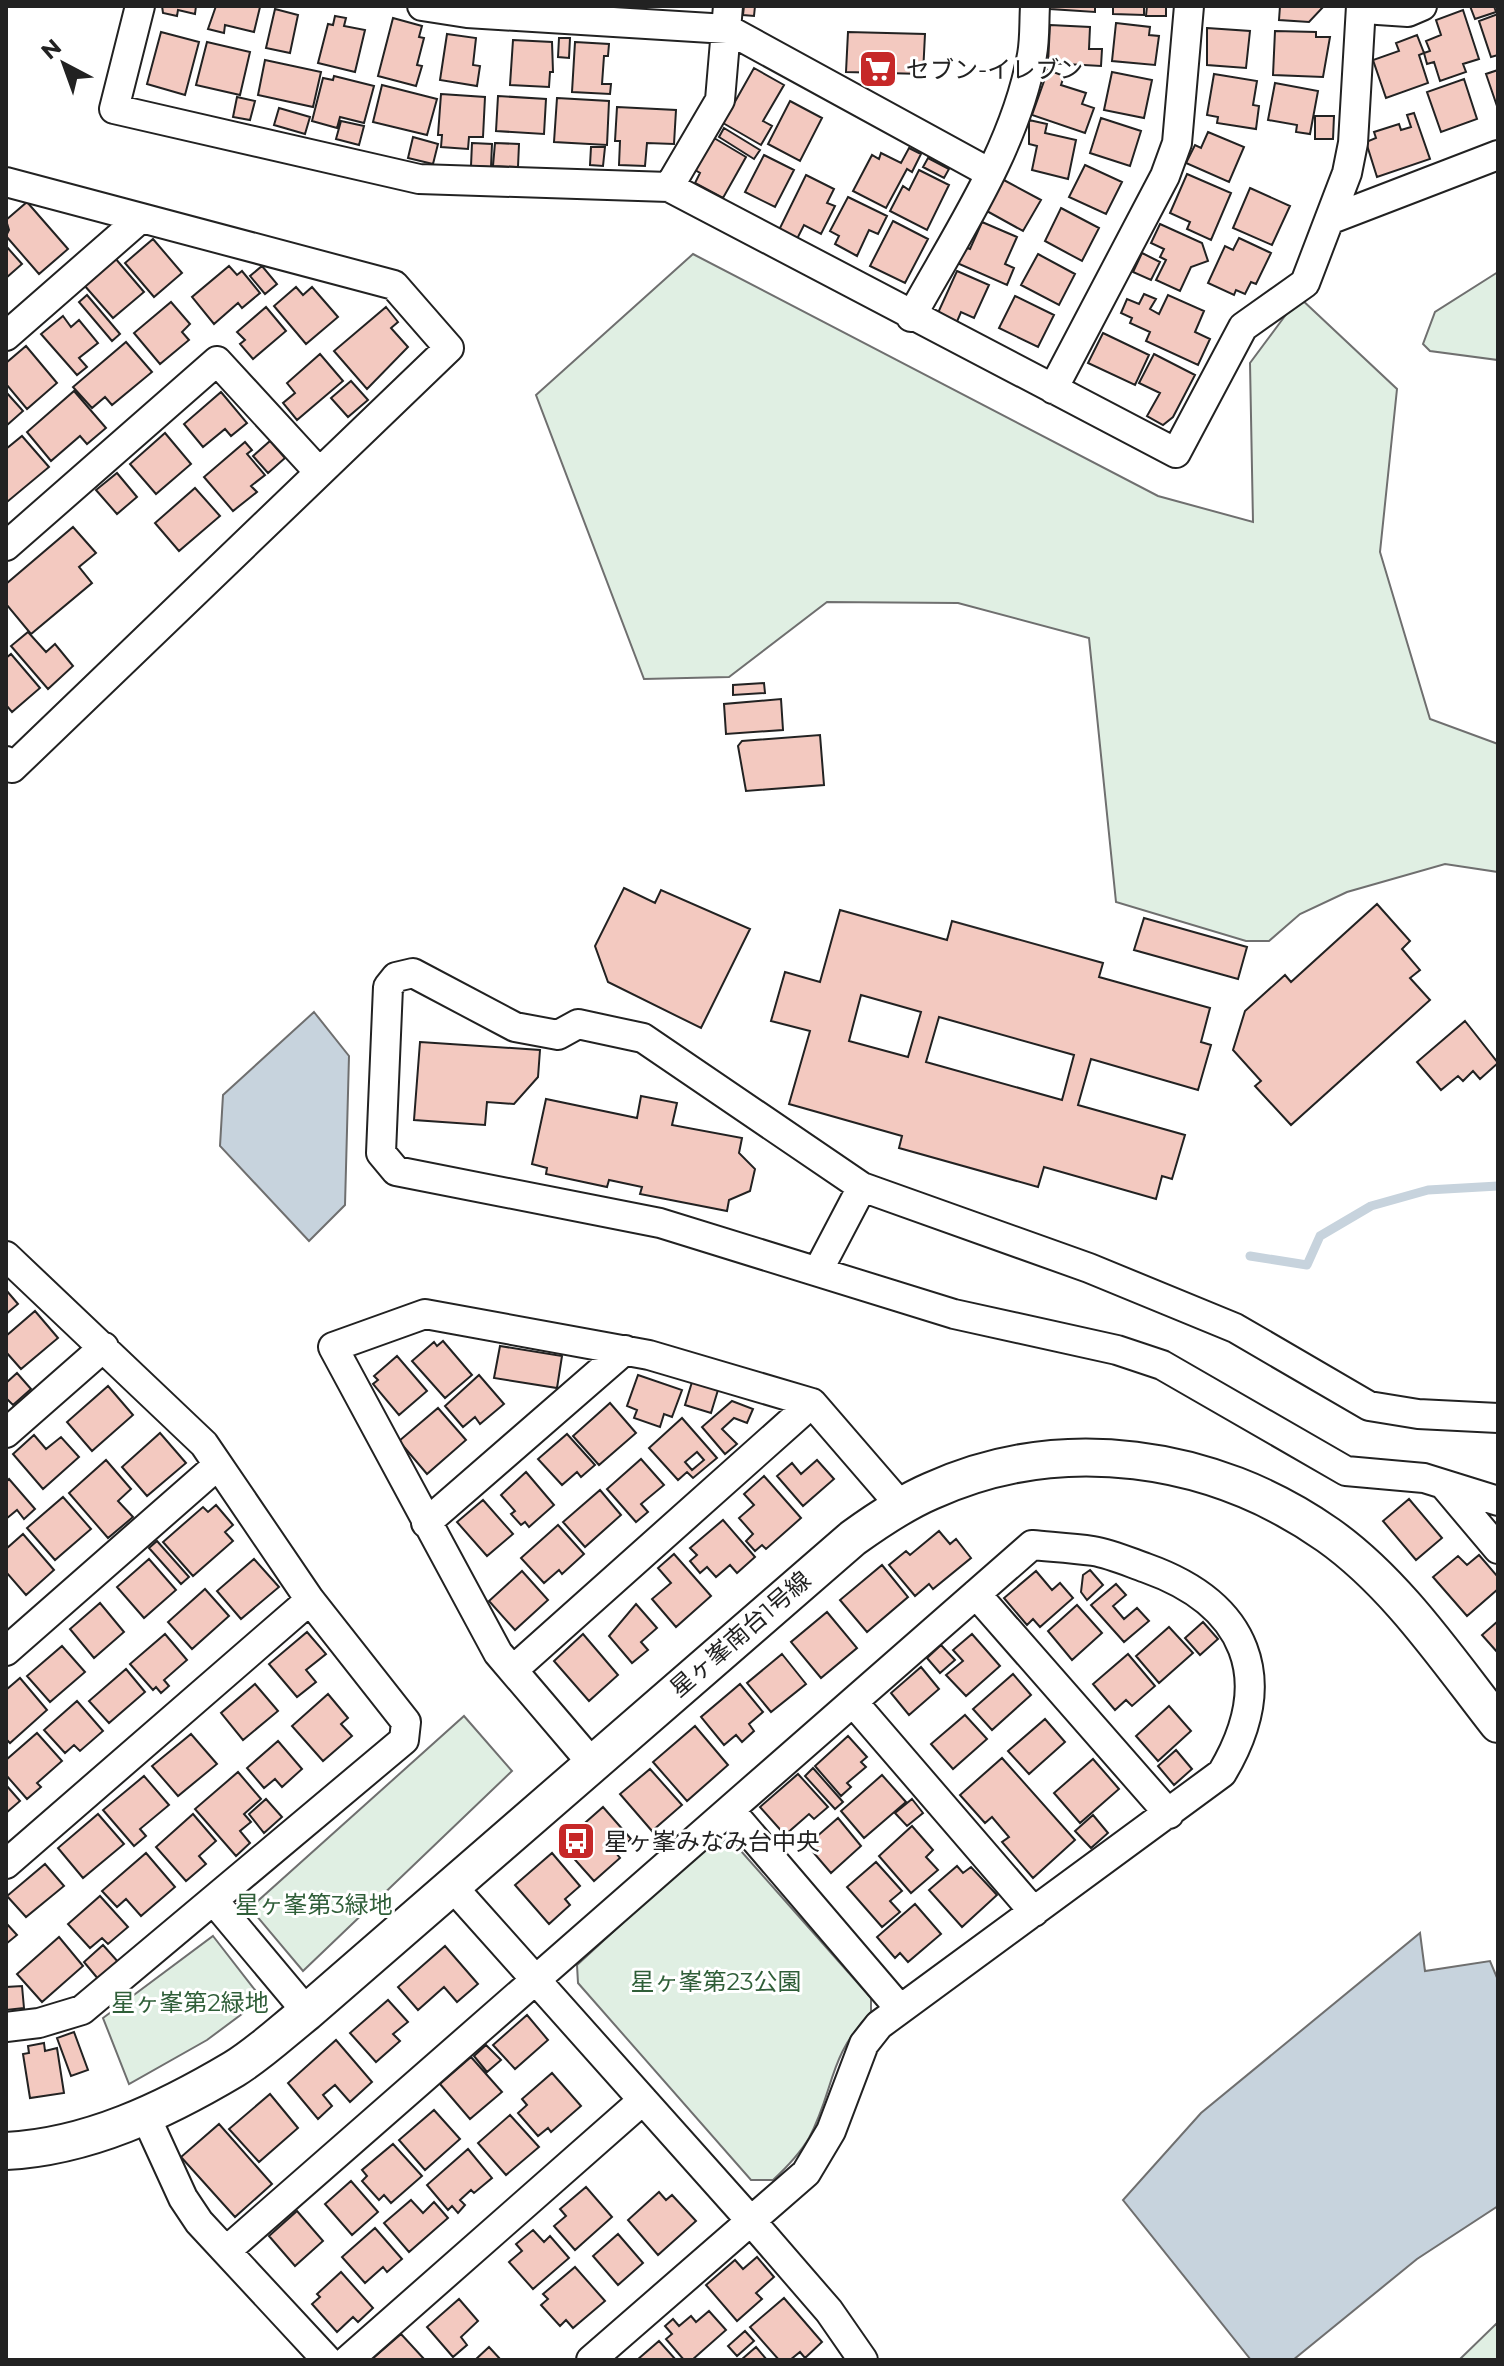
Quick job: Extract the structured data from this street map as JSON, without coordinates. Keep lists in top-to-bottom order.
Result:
{
  "streets": {
    "street": ["星ヶ峯南台1号線"]
  },
  "parks": ["星ヶ峯第3緑地", "星ヶ峯第23公園", "星ヶ峯第2緑地"],
  "places": {
    "supermarket": ["セブン-イレブン"],
    "bus stop": ["星ヶ峯みなみ台中央"]
  },
  "north": "top left"
}
